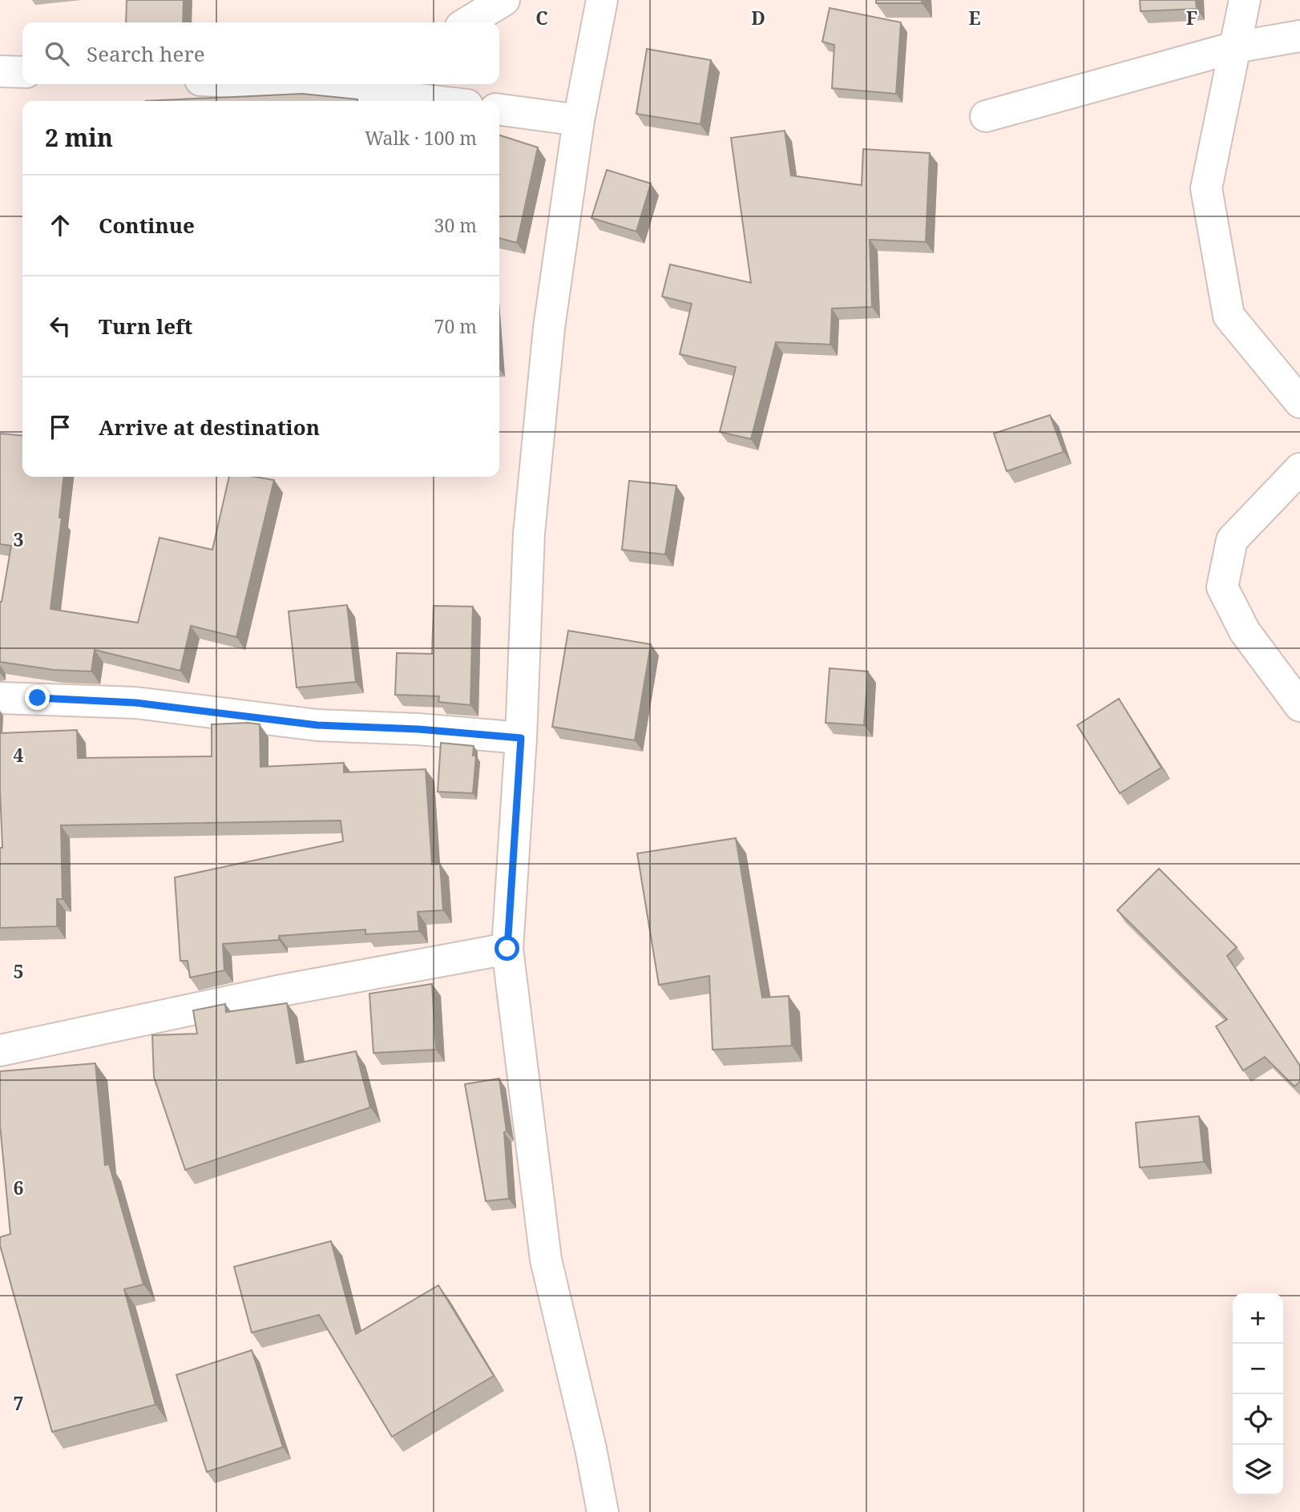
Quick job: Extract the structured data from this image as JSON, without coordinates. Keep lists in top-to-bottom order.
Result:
{
  "page": {
    "search": "Search here",
    "heading": ["2 min", "Walk · 100 m"],
    "list": [
      ["Continue", "30 m"],
      ["Turn left", "70 m"],
      "Arrive at destination"
    ],
    "map_buttons": ["+", "−"]
  },
  "grid": {
    "columns": [
      "C",
      "D",
      "E",
      "F"
    ],
    "rows": [
      "3",
      "4",
      "5",
      "6",
      "7"
    ]
  }
}
